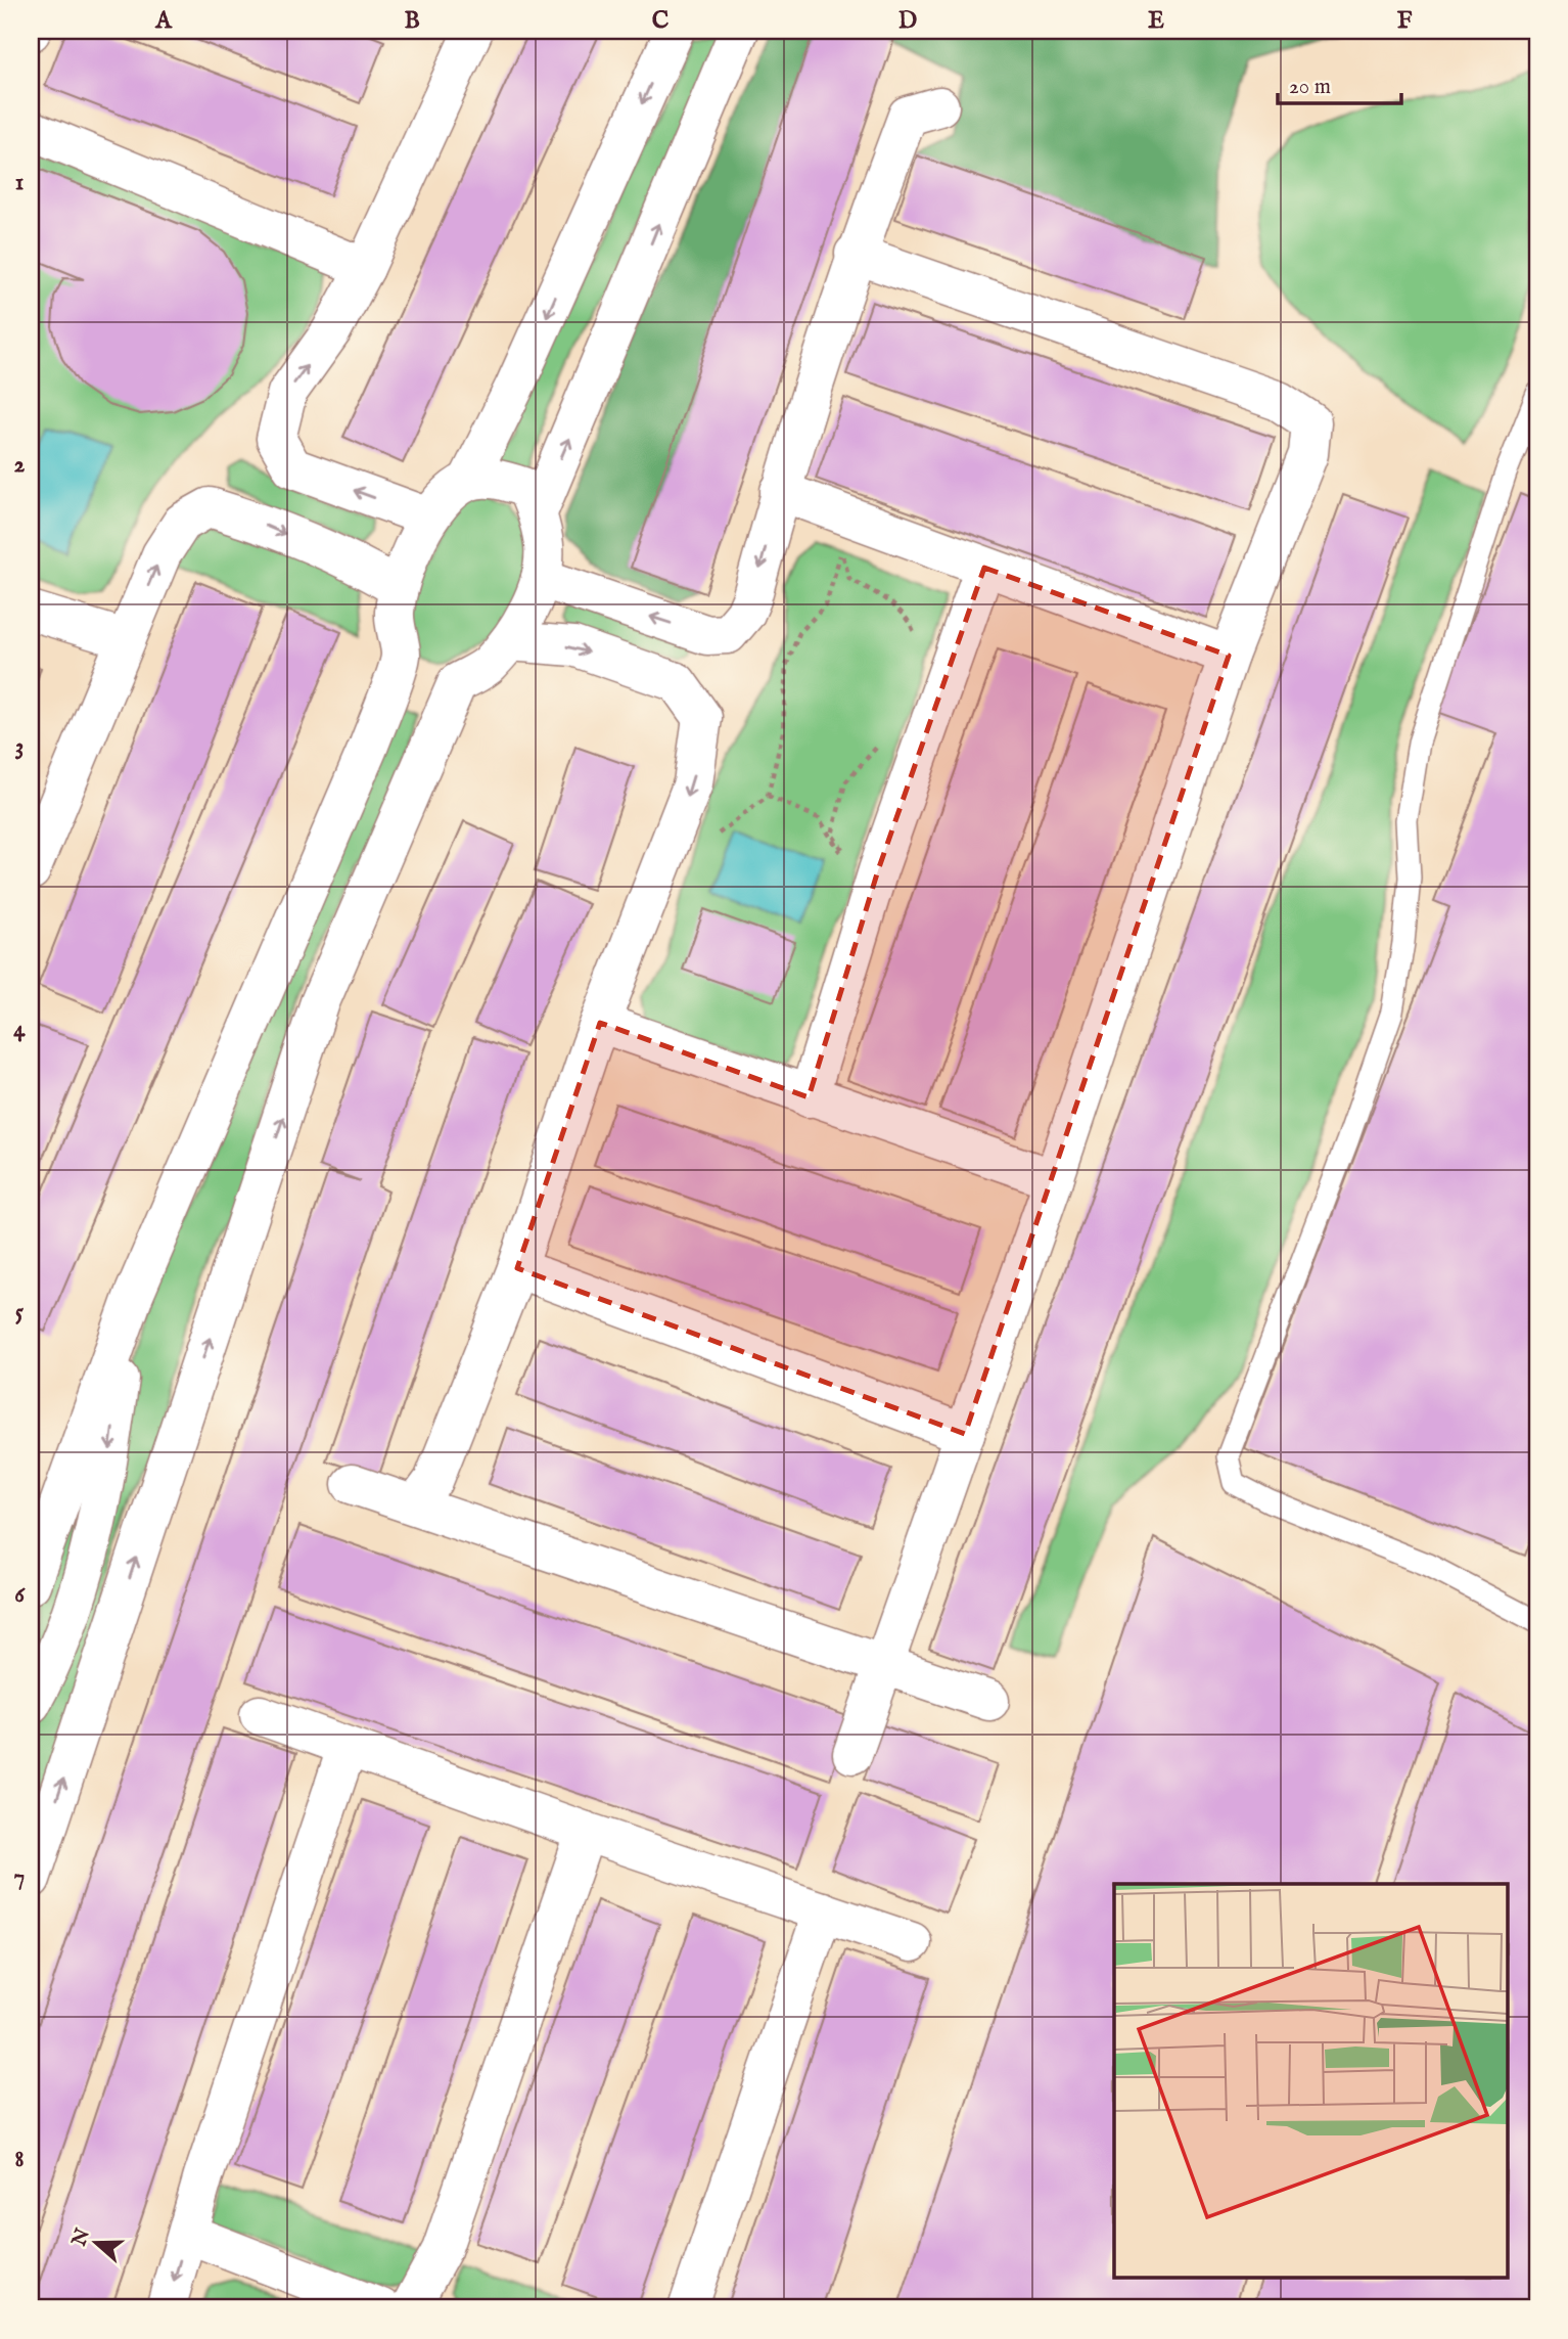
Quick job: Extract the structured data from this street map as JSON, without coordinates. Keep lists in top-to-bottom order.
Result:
{
  "scale_bar": "20 m",
  "north": "left",
  "grid": {
    "columns": [
      "A",
      "B",
      "C",
      "D",
      "E",
      "F"
    ],
    "rows": [
      "1",
      "2",
      "3",
      "4",
      "5",
      "6",
      "7",
      "8"
    ]
  }
}
